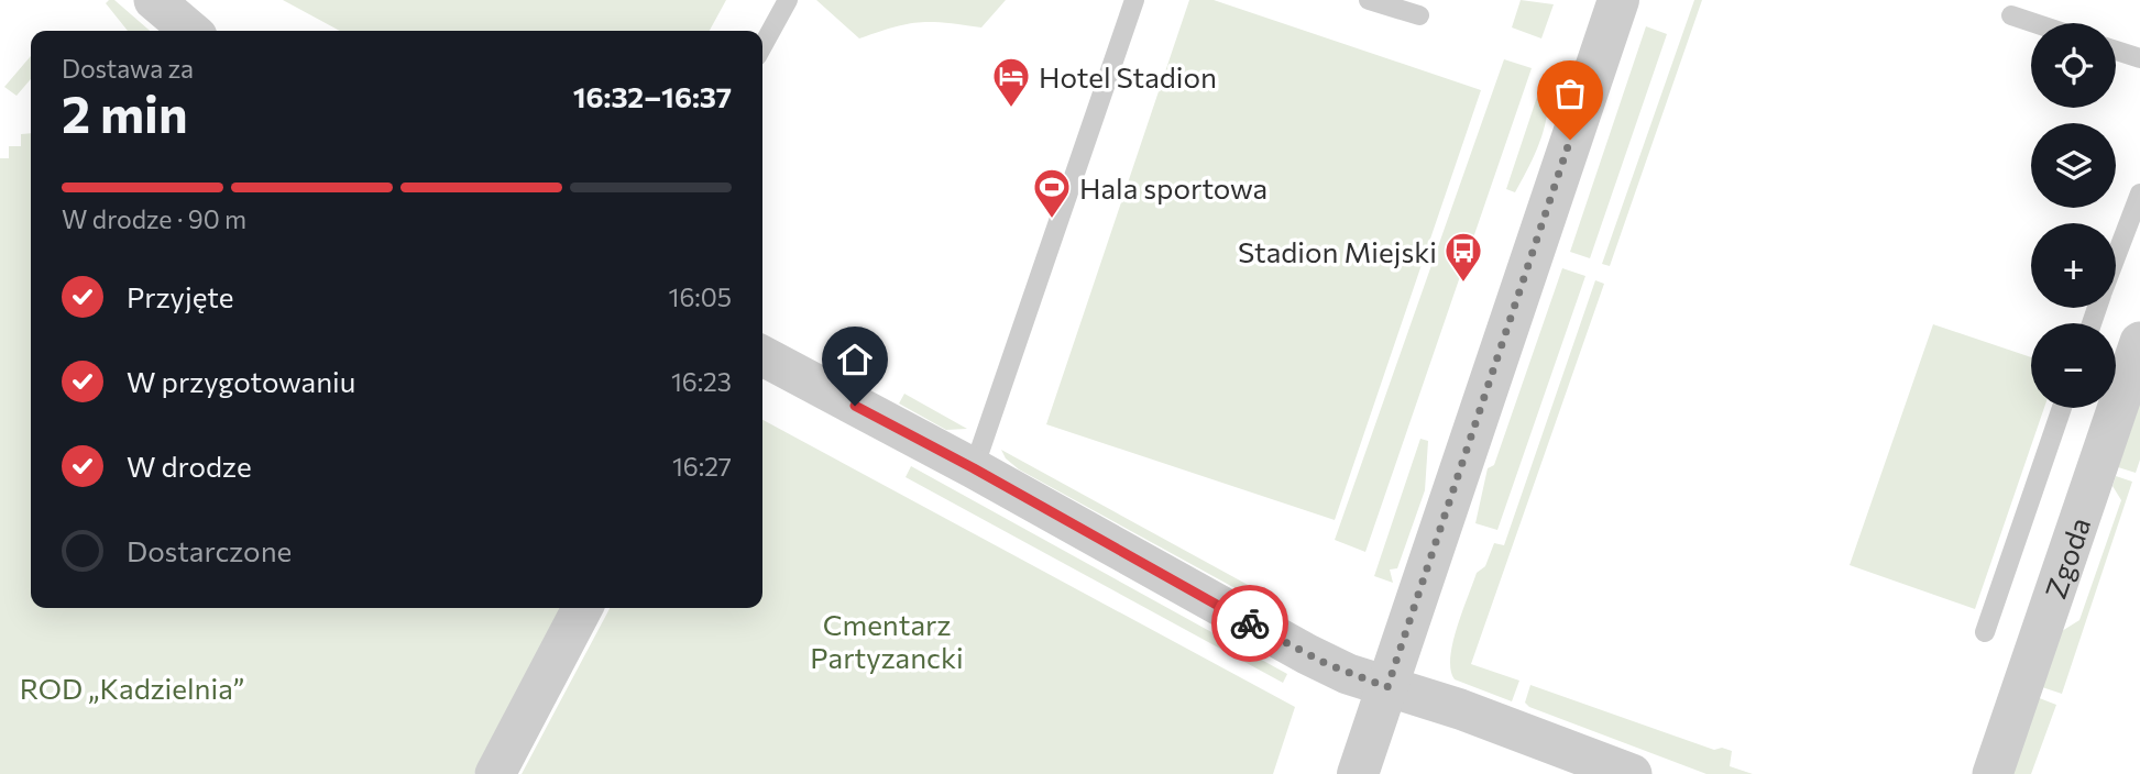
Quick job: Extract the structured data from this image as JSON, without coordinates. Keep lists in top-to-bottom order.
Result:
{
  "streets": {
    "street": ["Zgoda"]
  },
  "parks": ["Cmentarz Partyzancki", "ROD „Kadzielnia”"],
  "places": {
    "hotel": ["Hotel Stadion"],
    "sports": ["Hala sportowa"],
    "bus stop": ["Stadion Miejski"]
  },
  "page": {
    "map_buttons": ["+", "−"],
    "heading": ["2 min", "Dostawa za", "16:32–16:37"],
    "bar": "W drodze · 90 m",
    "list": [
      ["Przyjęte", "16:05"],
      ["W przygotowaniu", "16:23"],
      ["W drodze", "16:27"],
      "Dostarczone"
    ]
  }
}
